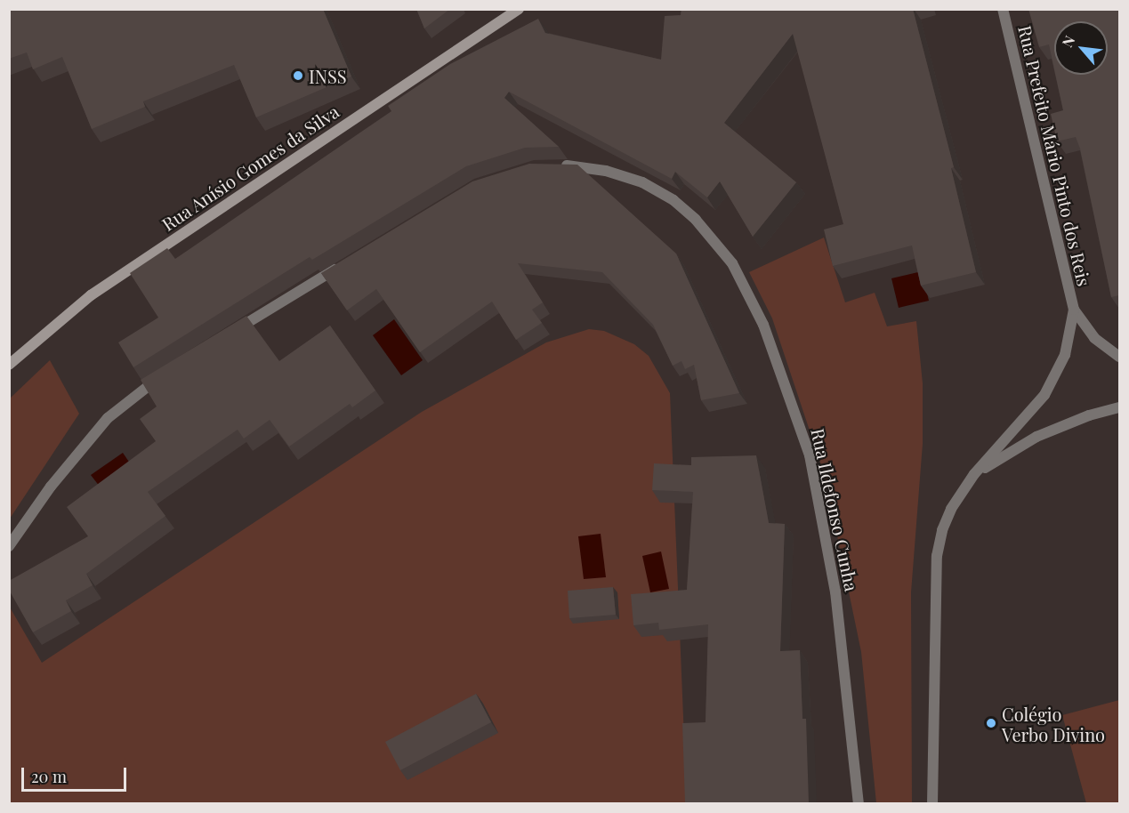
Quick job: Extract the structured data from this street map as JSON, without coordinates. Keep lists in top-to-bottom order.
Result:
{
  "streets": {
    "street": ["Rua Prefeito Mário Pinto dos Reis", "Rua Anísio Gomes da Silva", "Rua Ildefonso Cunha"]
  },
  "places": ["INSS", "Colégio Verbo Divino"],
  "scale_bar": "20 m",
  "north": "top left"
}
